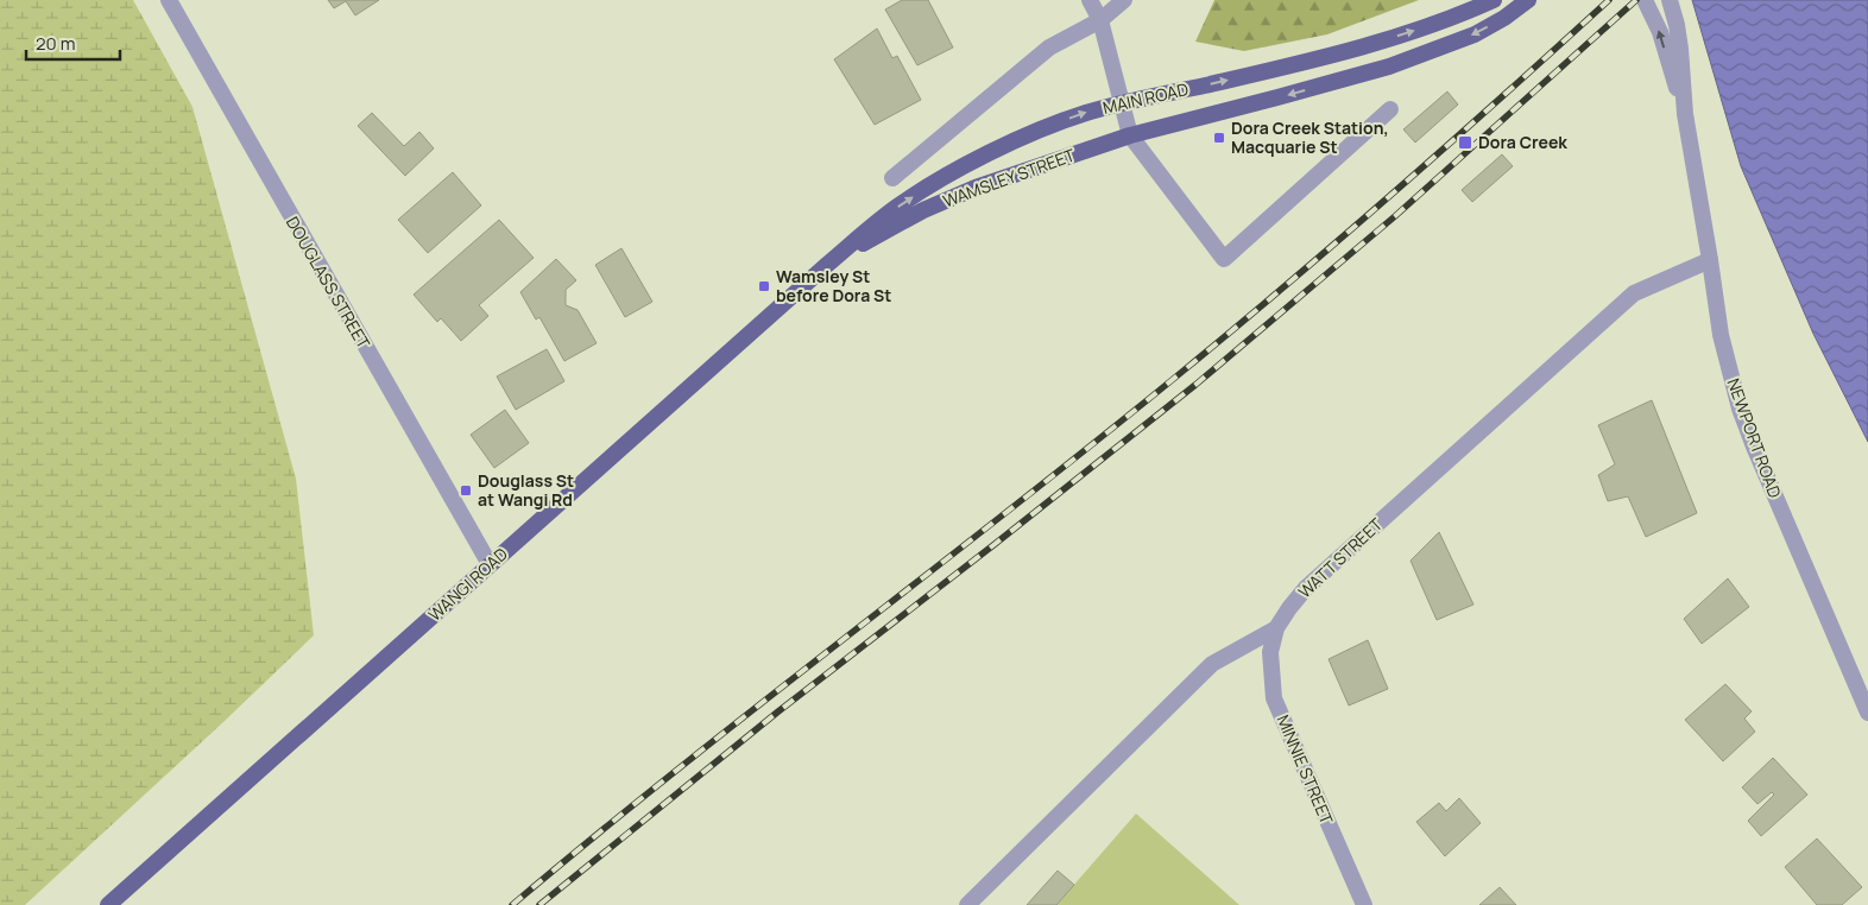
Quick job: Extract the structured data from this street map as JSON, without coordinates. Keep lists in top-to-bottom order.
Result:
{
  "streets": {
    "main road": ["MAIN ROAD", "WAMSLEY STREET", "WANGI ROAD"],
    "street": [
      "DOUGLASS STREET",
      "NEWPORT ROAD",
      "WATT STREET",
      "MINNIE STREET"
    ]
  },
  "crossings": [
    ["MAIN ROAD", "WAMSLEY STREET"],
    ["MAIN ROAD", "WANGI ROAD"],
    ["WAMSLEY STREET", "WANGI ROAD"],
    ["DOUGLASS STREET", "WANGI ROAD"],
    ["NEWPORT ROAD", "WATT STREET"],
    ["WATT STREET", "MINNIE STREET"]
  ],
  "places": {
    "transit": [
      "Dora Creek Station, Macquarie St",
      "Dora Creek",
      "Wamsley St before Dora St",
      "Douglass St at Wangi Rd"
    ]
  },
  "scale_bar": "20 m"
}
